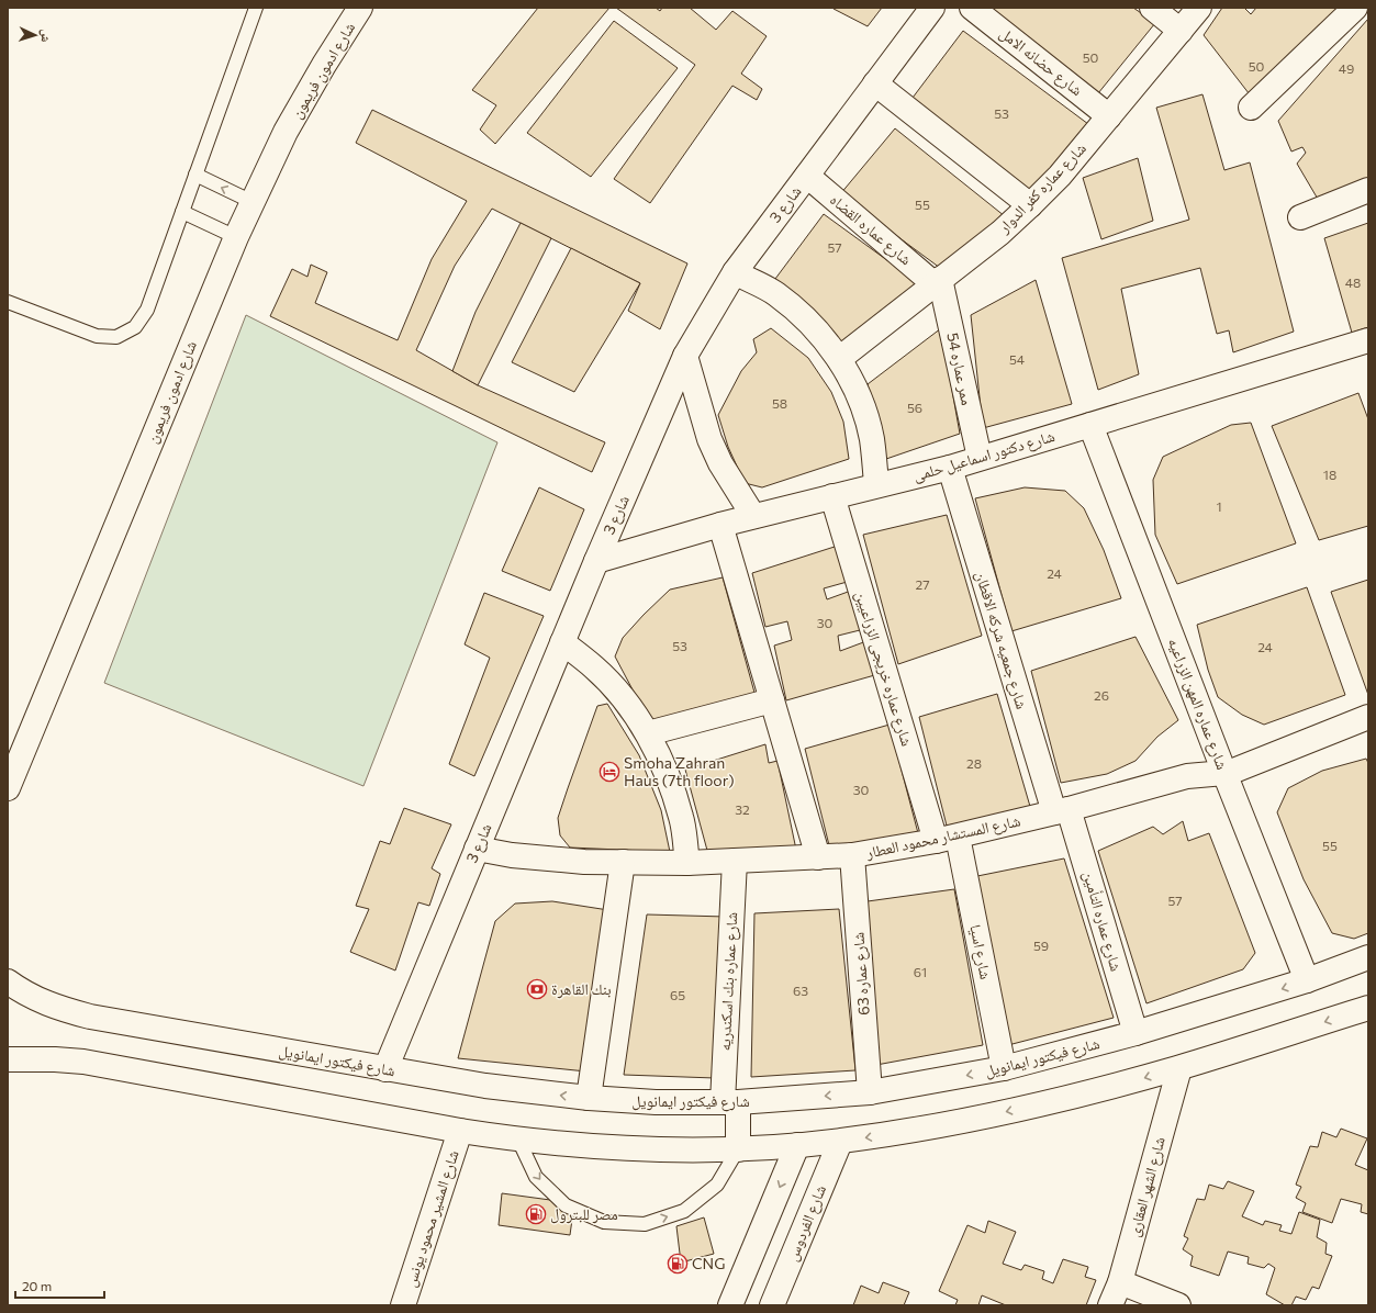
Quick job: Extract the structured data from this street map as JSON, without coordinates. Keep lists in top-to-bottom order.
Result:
{
  "streets": {
    "street": [
      "شارع حضانه الامل",
      "شارع ادمون فريمون",
      "شارع عماره كفر الدوار",
      "شارع 3",
      "شارع عماره القضاه",
      "ممر عماره 54",
      "شارع دكتور اسماعيل حلمى",
      "شارع جمعيه شركه الاقطان",
      "شارع عماره خريجى الزراعيين",
      "شارع عماره المهن الزراعيه",
      "شارع المستشار محمود العطار",
      "شارع عماره التأمين",
      "شارع اسيا",
      "شارع عماره 63",
      "شارع عماره بنك اسكندريه",
      "شارع فيكتور ايمانويل",
      "شارع الشهر العقارى",
      "شارع المشير محمود يونس",
      "شارع الفردوس"
    ]
  },
  "crossings": [
    ["شارع حضانه الامل", "شارع عماره كفر الدوار"],
    ["شارع عماره كفر الدوار", "شارع عماره القضاه"],
    ["شارع عماره كفر الدوار", "ممر عماره 54"],
    ["شارع 3", "شارع عماره القضاه"],
    ["شارع 3", "شارع دكتور اسماعيل حلمى"],
    ["شارع 3", "شارع المستشار محمود العطار"],
    ["شارع 3", "شارع فيكتور ايمانويل"],
    ["شارع عماره القضاه", "ممر عماره 54"],
    ["ممر عماره 54", "شارع دكتور اسماعيل حلمى"],
    ["شارع دكتور اسماعيل حلمى", "شارع جمعيه شركه الاقطان"],
    ["شارع دكتور اسماعيل حلمى", "شارع عماره خريجى الزراعيين"],
    ["شارع دكتور اسماعيل حلمى", "شارع عماره المهن الزراعيه"],
    ["شارع جمعيه شركه الاقطان", "شارع المستشار محمود العطار"],
    ["شارع جمعيه شركه الاقطان", "شارع عماره التأمين"],
    ["شارع عماره خريجى الزراعيين", "شارع المستشار محمود العطار"],
    ["شارع عماره خريجى الزراعيين", "شارع اسيا"],
    ["شارع عماره المهن الزراعيه", "شارع المستشار محمود العطار"],
    ["شارع عماره المهن الزراعيه", "شارع فيكتور ايمانويل"],
    ["شارع المستشار محمود العطار", "شارع عماره التأمين"],
    ["شارع المستشار محمود العطار", "شارع اسيا"],
    ["شارع المستشار محمود العطار", "شارع عماره 63"],
    ["شارع المستشار محمود العطار", "شارع عماره بنك اسكندريه"],
    ["شارع عماره التأمين", "شارع فيكتور ايمانويل"],
    ["شارع اسيا", "شارع فيكتور ايمانويل"],
    ["شارع عماره 63", "شارع فيكتور ايمانويل"],
    ["شارع عماره بنك اسكندريه", "شارع فيكتور ايمانويل"]
  ],
  "places": {
    "hotel": ["Smoha Zahran Haus (7th floor)"],
    "bank": ["بنك القاهرة"],
    "fuel station": ["مصر للبترول", "CNG"]
  },
  "house_numbers": [
    "50",
    "50",
    "49",
    "53",
    "55",
    "57",
    "48",
    "54",
    "58",
    "56",
    "18",
    "1",
    "24",
    "27",
    "30",
    "53",
    "24",
    "26",
    "28",
    "30",
    "32",
    "55",
    "57",
    "59",
    "61",
    "63",
    "65"
  ],
  "scale_bar": "20 m",
  "north": "right"
}
